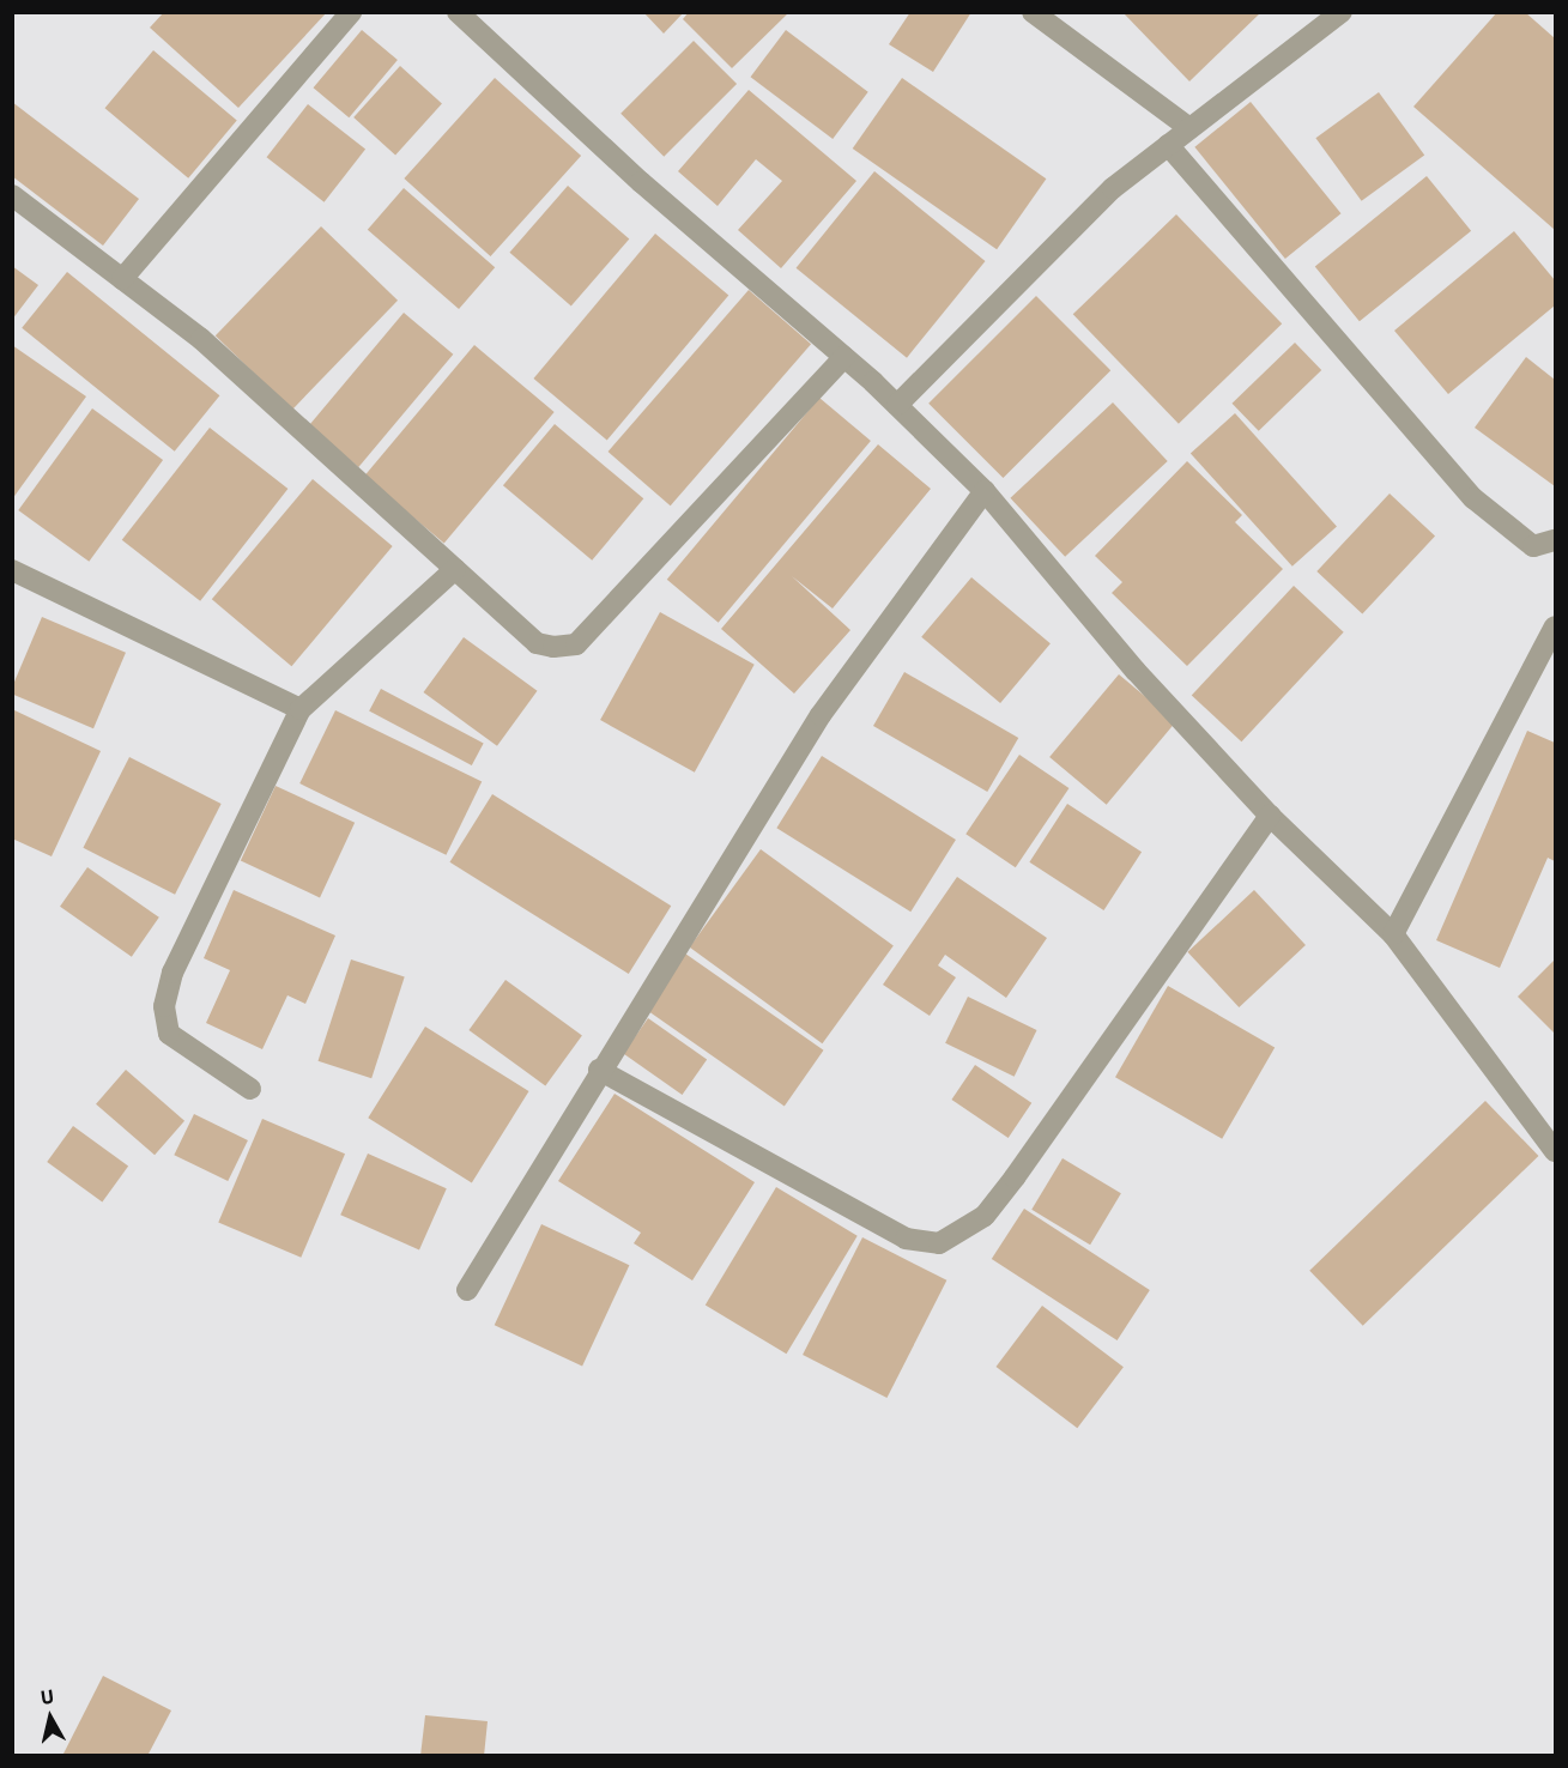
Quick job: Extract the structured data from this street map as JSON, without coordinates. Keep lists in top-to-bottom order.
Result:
{
  "north": "top"
}
